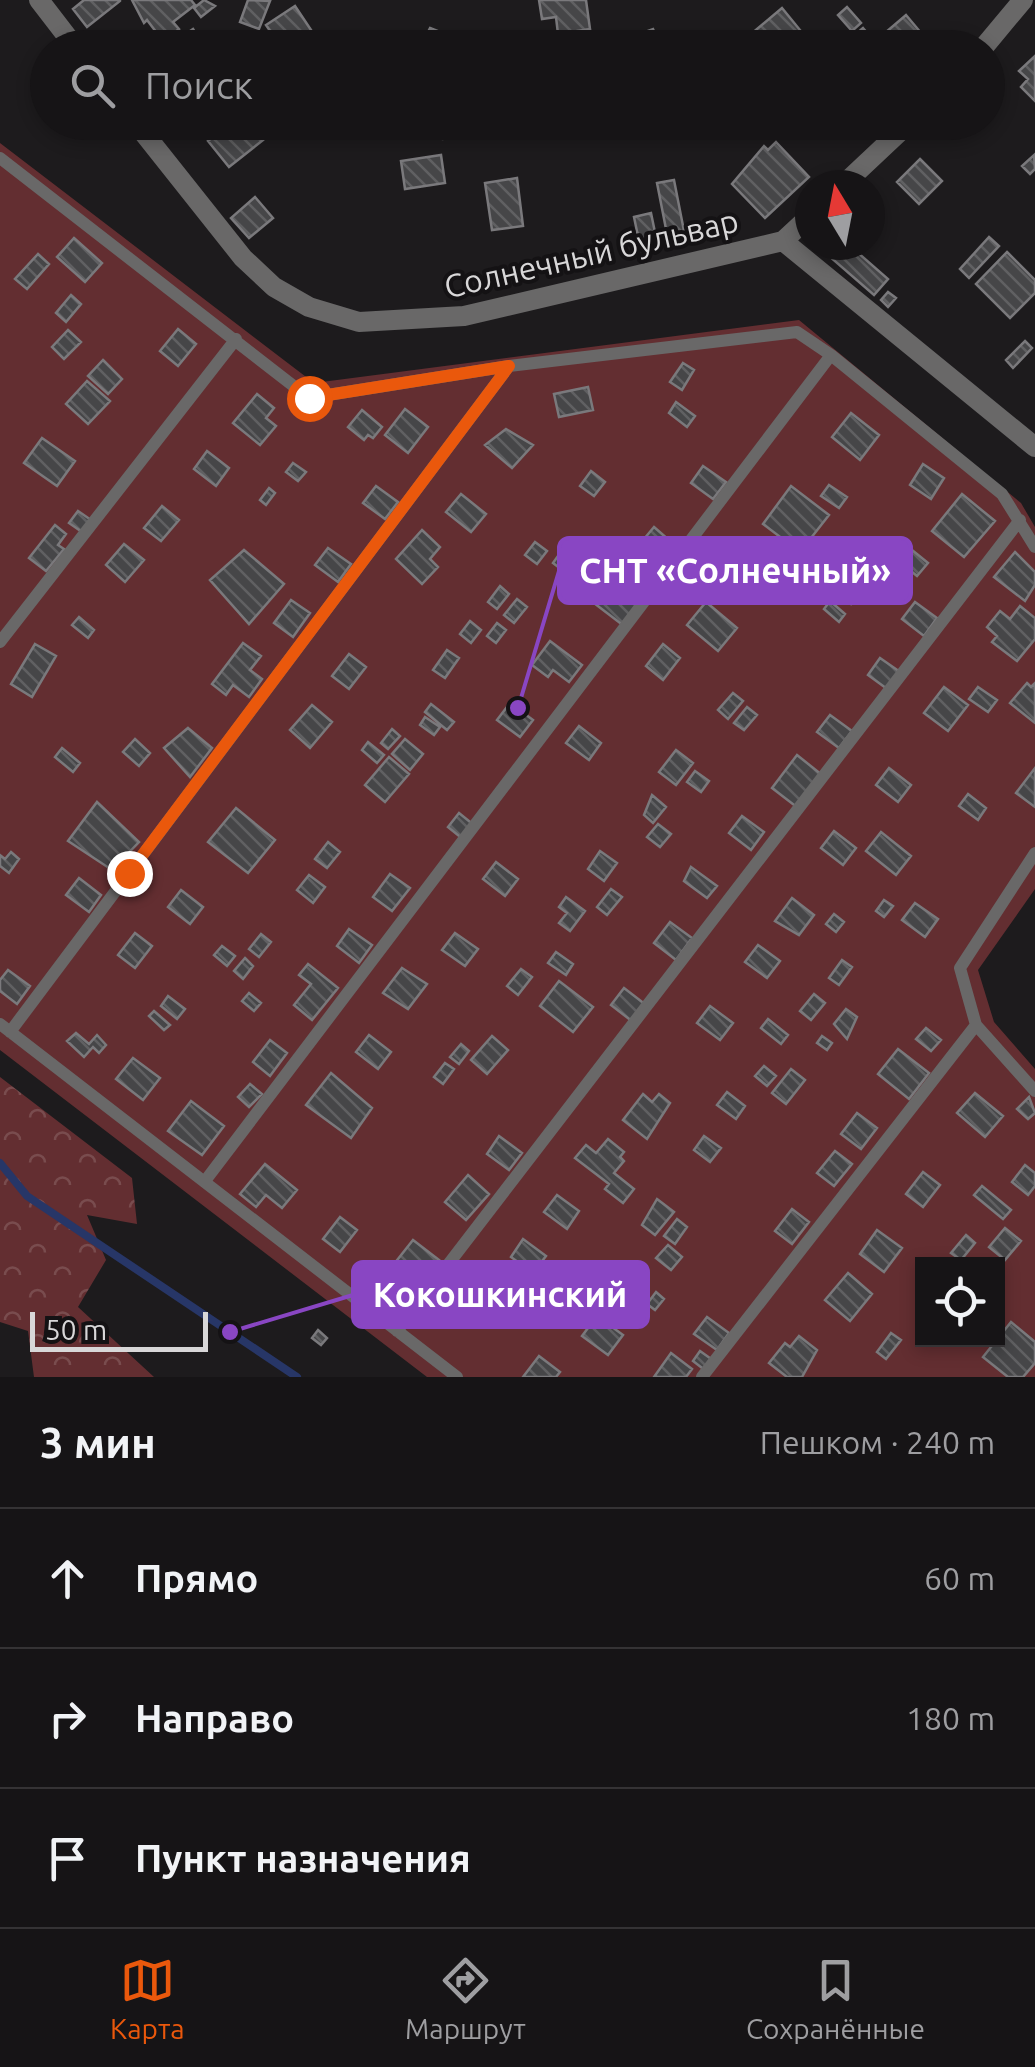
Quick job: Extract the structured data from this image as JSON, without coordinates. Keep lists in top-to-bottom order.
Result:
{
  "streets": {
    "street": ["Солнечный бульвар"]
  },
  "places": ["СНТ «Солнечный»", "Кокошкинский"],
  "scale_bar": "50 m",
  "north": "top",
  "page": {
    "search": "Поиск",
    "scale": "50 m",
    "heading": ["3 мин", "Пешком · 240 m"],
    "list": [
      ["Прямо", "60 m"],
      ["Направо", "180 m"],
      "Пункт назначения"
    ],
    "nav": ["Карта", "Маршрут", "Сохранённые"]
  }
}
